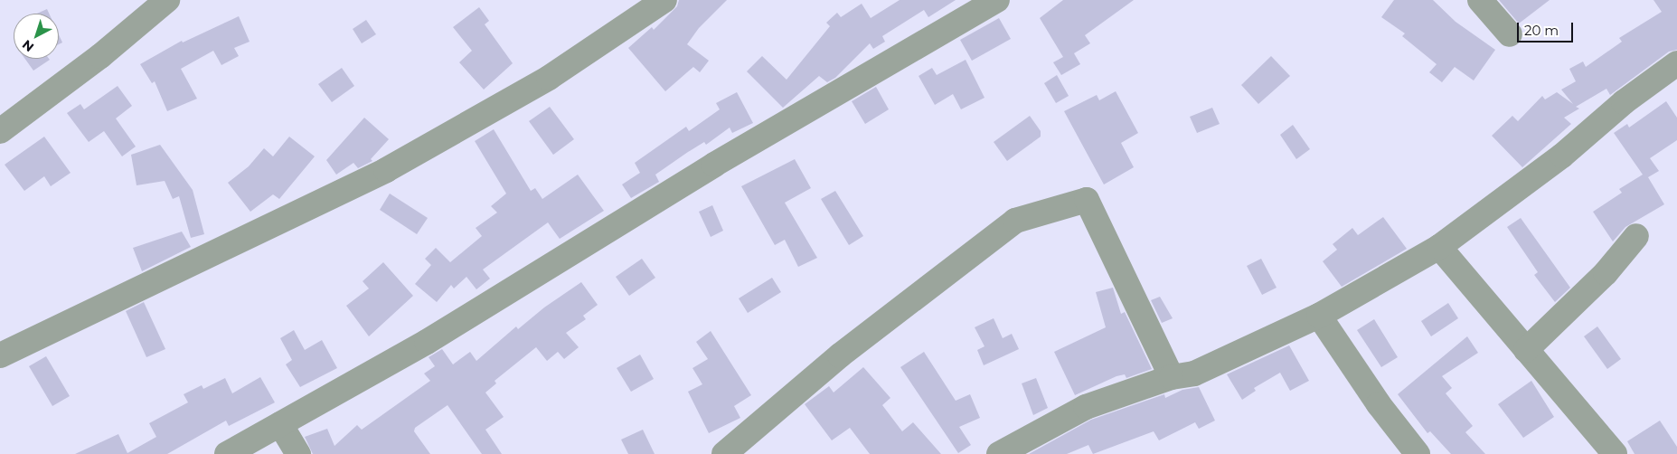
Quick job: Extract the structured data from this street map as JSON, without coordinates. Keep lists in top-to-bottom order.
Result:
{
  "scale_bar": "20 m",
  "north": "bottom left"
}
